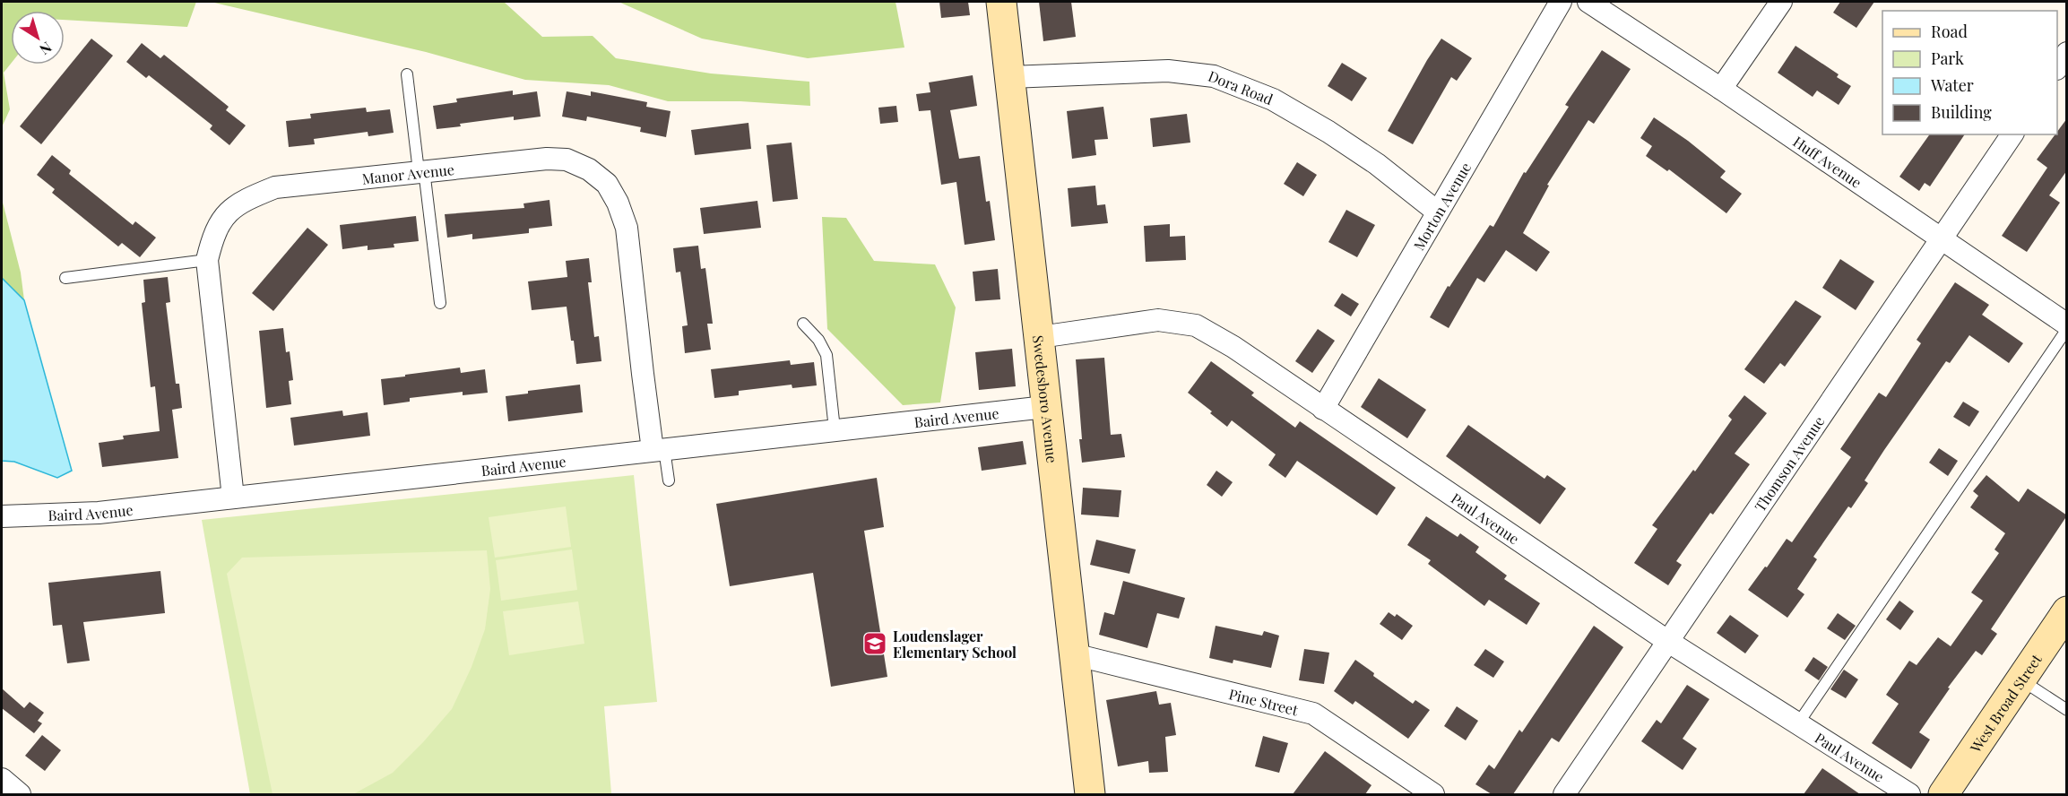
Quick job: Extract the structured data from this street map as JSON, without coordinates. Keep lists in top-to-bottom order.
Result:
{
  "streets": {
    "street": [
      "Dora Road",
      "Huff Avenue",
      "Manor Avenue",
      "Morton Avenue",
      "Swedesboro Avenue",
      "Baird Avenue",
      "Thomson Avenue",
      "Paul Avenue",
      "Pine Street",
      "West Broad Street"
    ]
  },
  "crossings": [
    ["Dora Road", "Morton Avenue"],
    ["Dora Road", "Swedesboro Avenue"],
    ["Huff Avenue", "Thomson Avenue"],
    ["Manor Avenue", "Baird Avenue"],
    ["Morton Avenue", "Paul Avenue"],
    ["Swedesboro Avenue", "Baird Avenue"],
    ["Swedesboro Avenue", "Paul Avenue"],
    ["Swedesboro Avenue", "Pine Street"],
    ["Thomson Avenue", "Paul Avenue"]
  ],
  "places": {
    "school or university": ["Loudenslager Elementary School"]
  },
  "legend": [
    "Road",
    "Park",
    "Water",
    "Building"
  ],
  "north": "bottom right"
}
